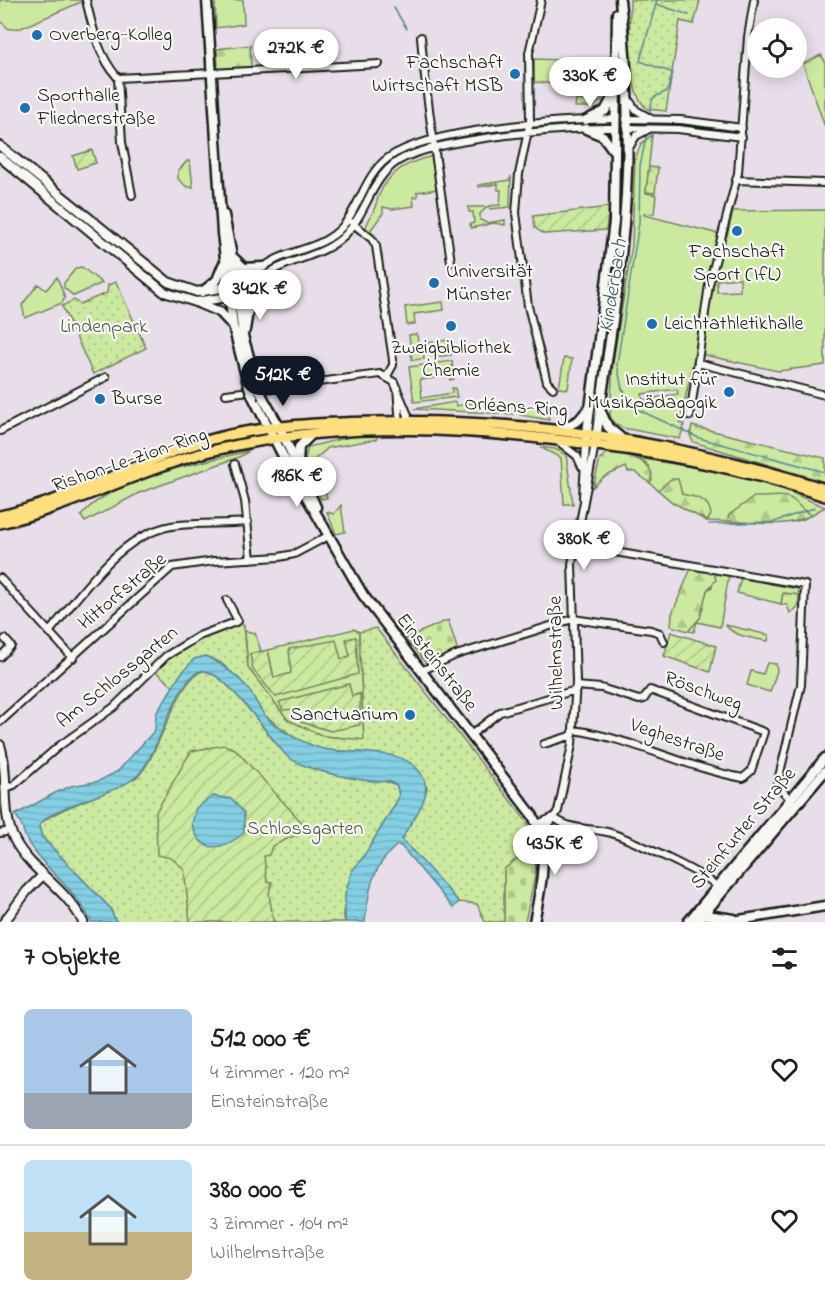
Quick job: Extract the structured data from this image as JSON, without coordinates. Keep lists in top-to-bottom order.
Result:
{
  "streets": {
    "main road": [
      "Orléans-Ring",
      "Rishon-Le-Zion-Ring",
      "Wilhelmstraße",
      "Einsteinstraße",
      "Steinfurter Straße"
    ],
    "street": [
      "Hittorfstraße",
      "Am Schlossgarten",
      "Röschweg",
      "Veghestraße"
    ]
  },
  "crossings": [
    ["Orléans-Ring", "Rishon-Le-Zion-Ring"],
    ["Orléans-Ring", "Wilhelmstraße"],
    ["Orléans-Ring", "Einsteinstraße"],
    ["Rishon-Le-Zion-Ring", "Einsteinstraße"],
    ["Hittorfstraße", "Einsteinstraße"],
    ["Wilhelmstraße", "Röschweg"],
    ["Wilhelmstraße", "Veghestraße"],
    ["Röschweg", "Veghestraße"]
  ],
  "water": ["Kinderbach"],
  "parks": ["Lindenpark", "Schlossgarten"],
  "places": [
    "Overberg-Kolleg",
    "Fachschaft Wirtschaft MSB",
    "Sporthalle Fliednerstraße",
    "Fachschaft Sport (IfL)",
    "Universität Münster",
    "Leichtathletikhalle",
    "Zweigbibliothek Chemie",
    "Institut für Musikpädagogik",
    "Burse",
    "Sanctuarium"
  ],
  "page": {
    "price": [
      "272K €",
      "330K €",
      "342K €",
      "512K €",
      "186K €",
      "380K €",
      "435K €"
    ],
    "heading": "7 Objekte",
    "list": [
      {
        "name": "512 000 €",
        "note": "4 Zimmer · 120 m² · Einsteinstraße"
      },
      {
        "name": "380 000 €",
        "note": "3 Zimmer · 104 m² · Wilhelmstraße"
      }
    ]
  }
}
